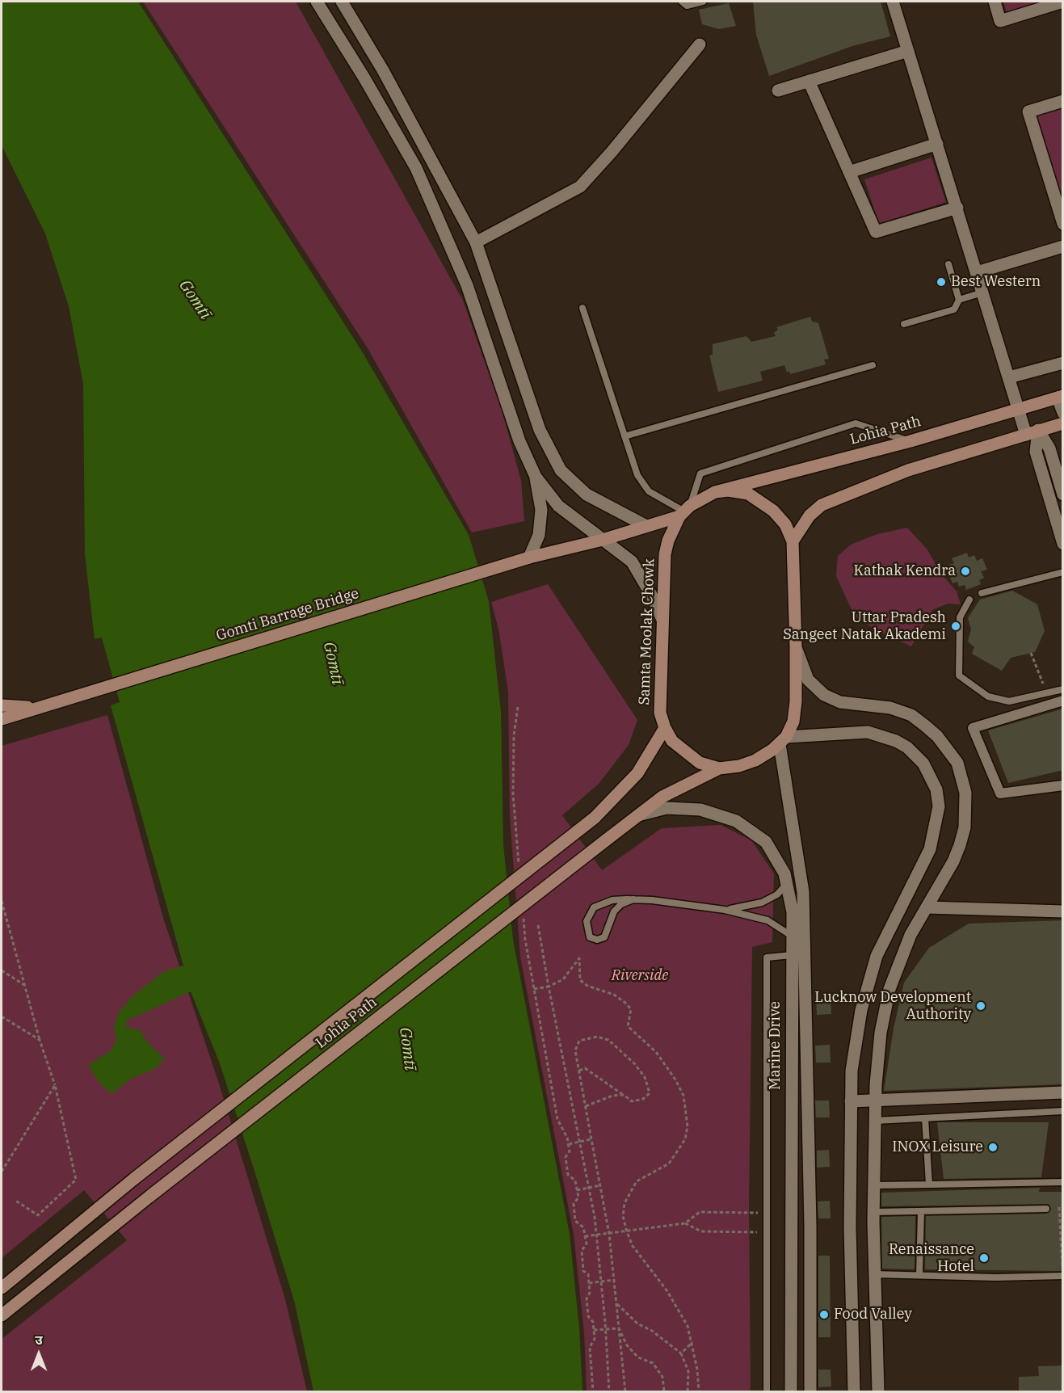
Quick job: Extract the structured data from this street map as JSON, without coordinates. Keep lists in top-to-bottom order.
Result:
{
  "streets": {
    "main road": ["Lohia Path", "Gomti Barrage Bridge", "Samta Moolak Chowk"],
    "street": ["Marine Drive"]
  },
  "crossings": [
    ["Lohia Path", "Samta Moolak Chowk"],
    ["Lohia Path", "Marine Drive"],
    ["Gomti Barrage Bridge", "Samta Moolak Chowk"],
    ["Samta Moolak Chowk", "Marine Drive"]
  ],
  "water": ["Gomtī"],
  "parks": ["Riverside"],
  "places": [
    "Best Western",
    "Kathak Kendra",
    "Uttar Pradesh Sangeet Natak Akademi",
    "Lucknow Development Authority",
    "INOX Leisure",
    "Renaissance Hotel",
    "Food Valley"
  ],
  "north": "top"
}
